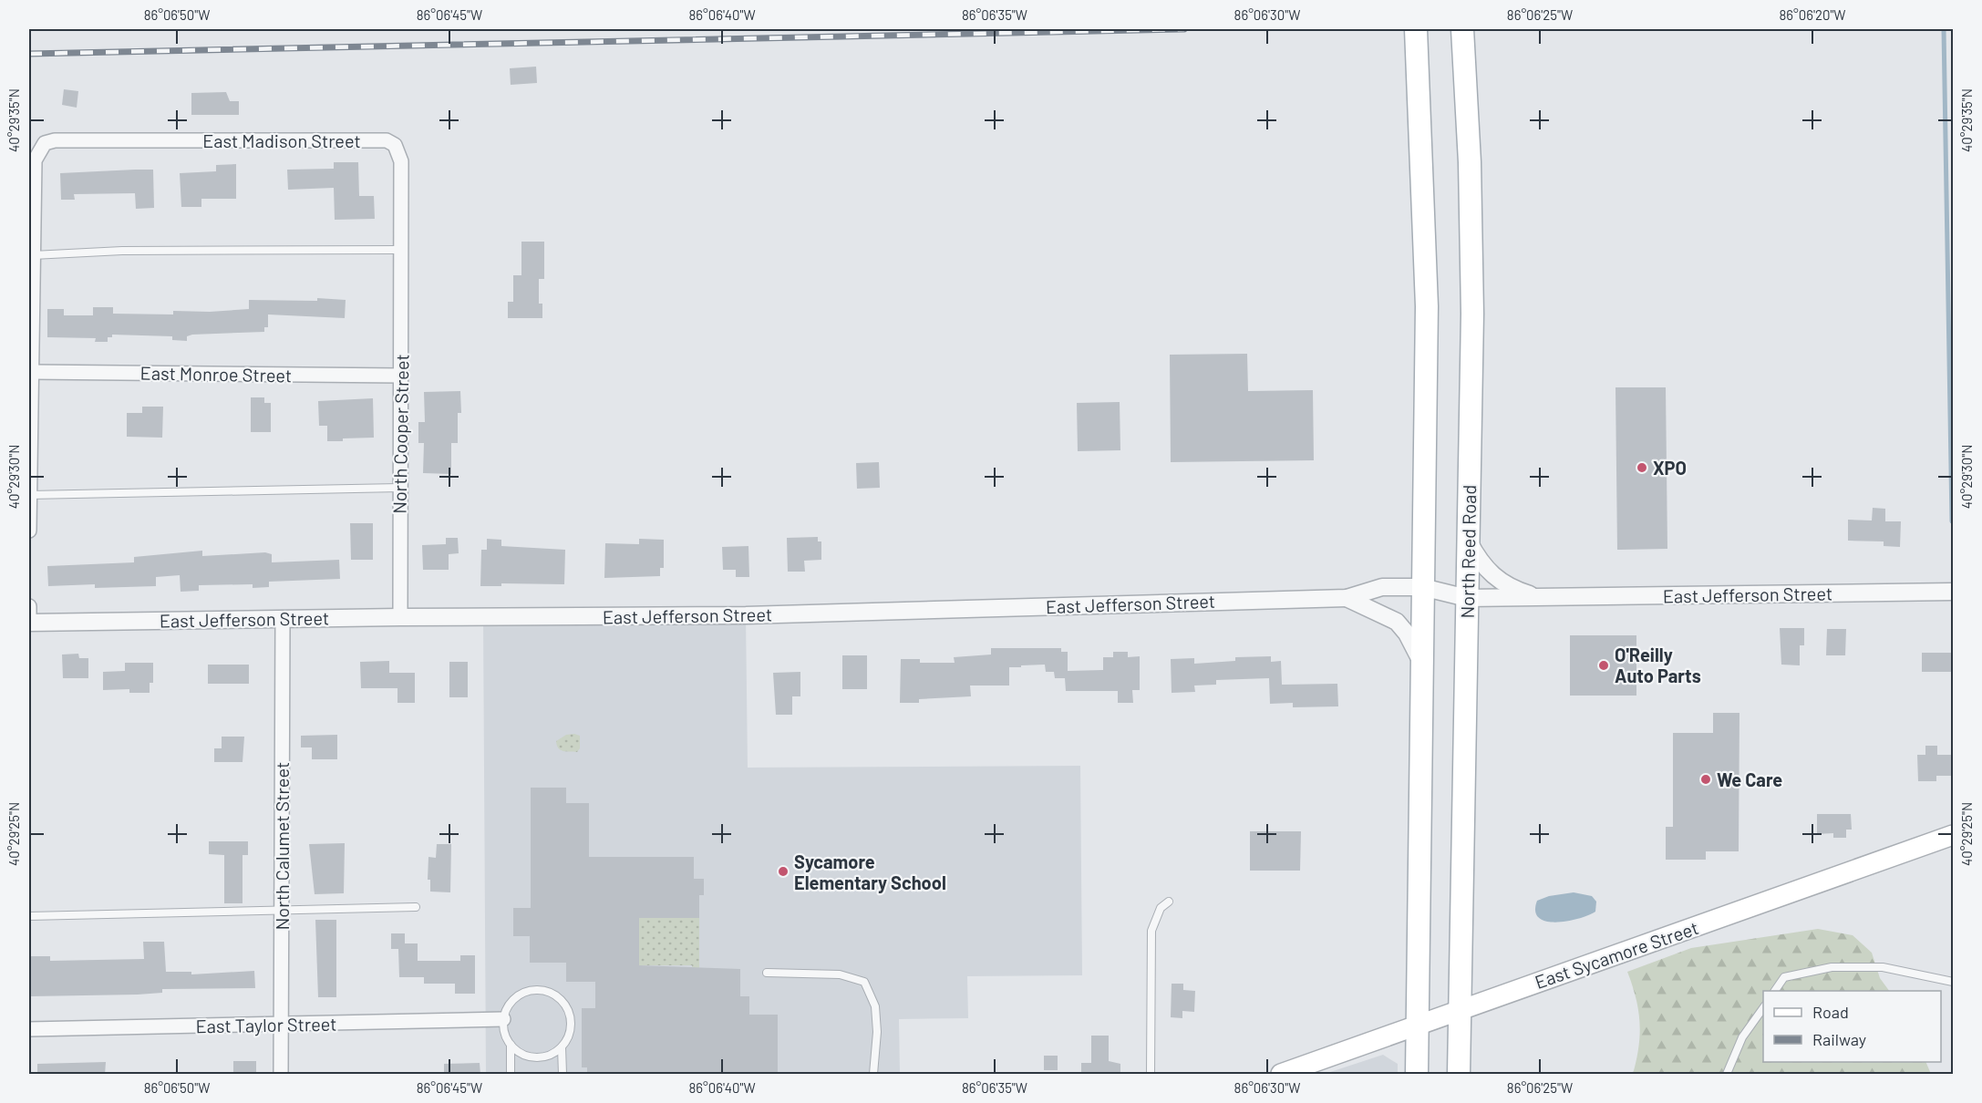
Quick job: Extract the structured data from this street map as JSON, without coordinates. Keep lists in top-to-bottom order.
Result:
{
  "streets": {
    "main road": ["North Reed Road", "East Sycamore Street"],
    "street": [
      "East Madison Street",
      "East Monroe Street",
      "North Cooper Street",
      "East Jefferson Street",
      "North Calumet Street",
      "East Taylor Street"
    ]
  },
  "crossings": [
    ["East Madison Street", "East Monroe Street"],
    ["East Madison Street", "North Cooper Street"],
    ["East Monroe Street", "North Cooper Street"],
    ["North Cooper Street", "East Jefferson Street"],
    ["North Reed Road", "East Jefferson Street"],
    ["North Reed Road", "East Sycamore Street"],
    ["East Jefferson Street", "North Calumet Street"],
    ["North Calumet Street", "East Taylor Street"]
  ],
  "places": [
    "XPO",
    "O'Reilly Auto Parts",
    "We Care",
    "Sycamore Elementary School"
  ],
  "legend": ["Road", "Railway"],
  "coordinates": [
    "86°06'50\"W",
    "86°06'45\"W",
    "86°06'40\"W",
    "86°06'35\"W",
    "86°06'30\"W",
    "86°06'25\"W",
    "86°06'20\"W",
    "40°29'35\"N",
    "40°29'30\"N",
    "40°29'25\"N"
  ]
}
